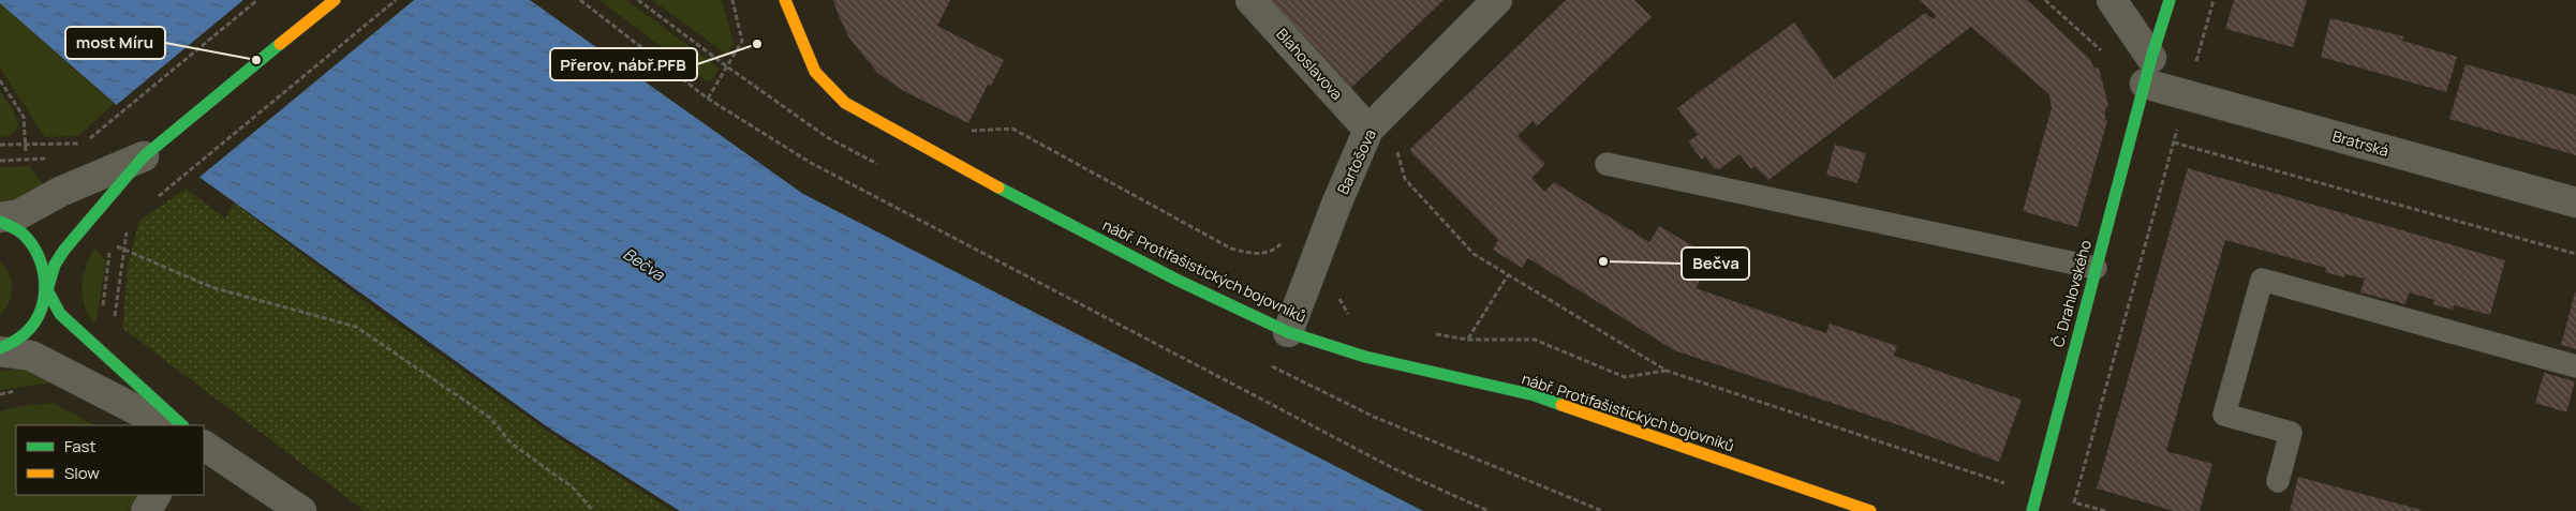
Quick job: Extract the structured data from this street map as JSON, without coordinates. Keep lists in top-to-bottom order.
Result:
{
  "streets": {
    "street": [
      "Blahoslavova",
      "Bratrská",
      "Bartošova",
      "nábř. Protifašistických bojovníků",
      "Č. Drahlovského"
    ]
  },
  "crossings": [
    ["Blahoslavova", "Bartošova"],
    ["Bratrská", "Č. Drahlovského"],
    ["Bartošova", "nábř. Protifašistických bojovníků"]
  ],
  "water": ["Bečva"],
  "places": ["Přerov, nábř.PFB", "most Míru", "Bečva"],
  "legend": ["Fast", "Slow"]
}
